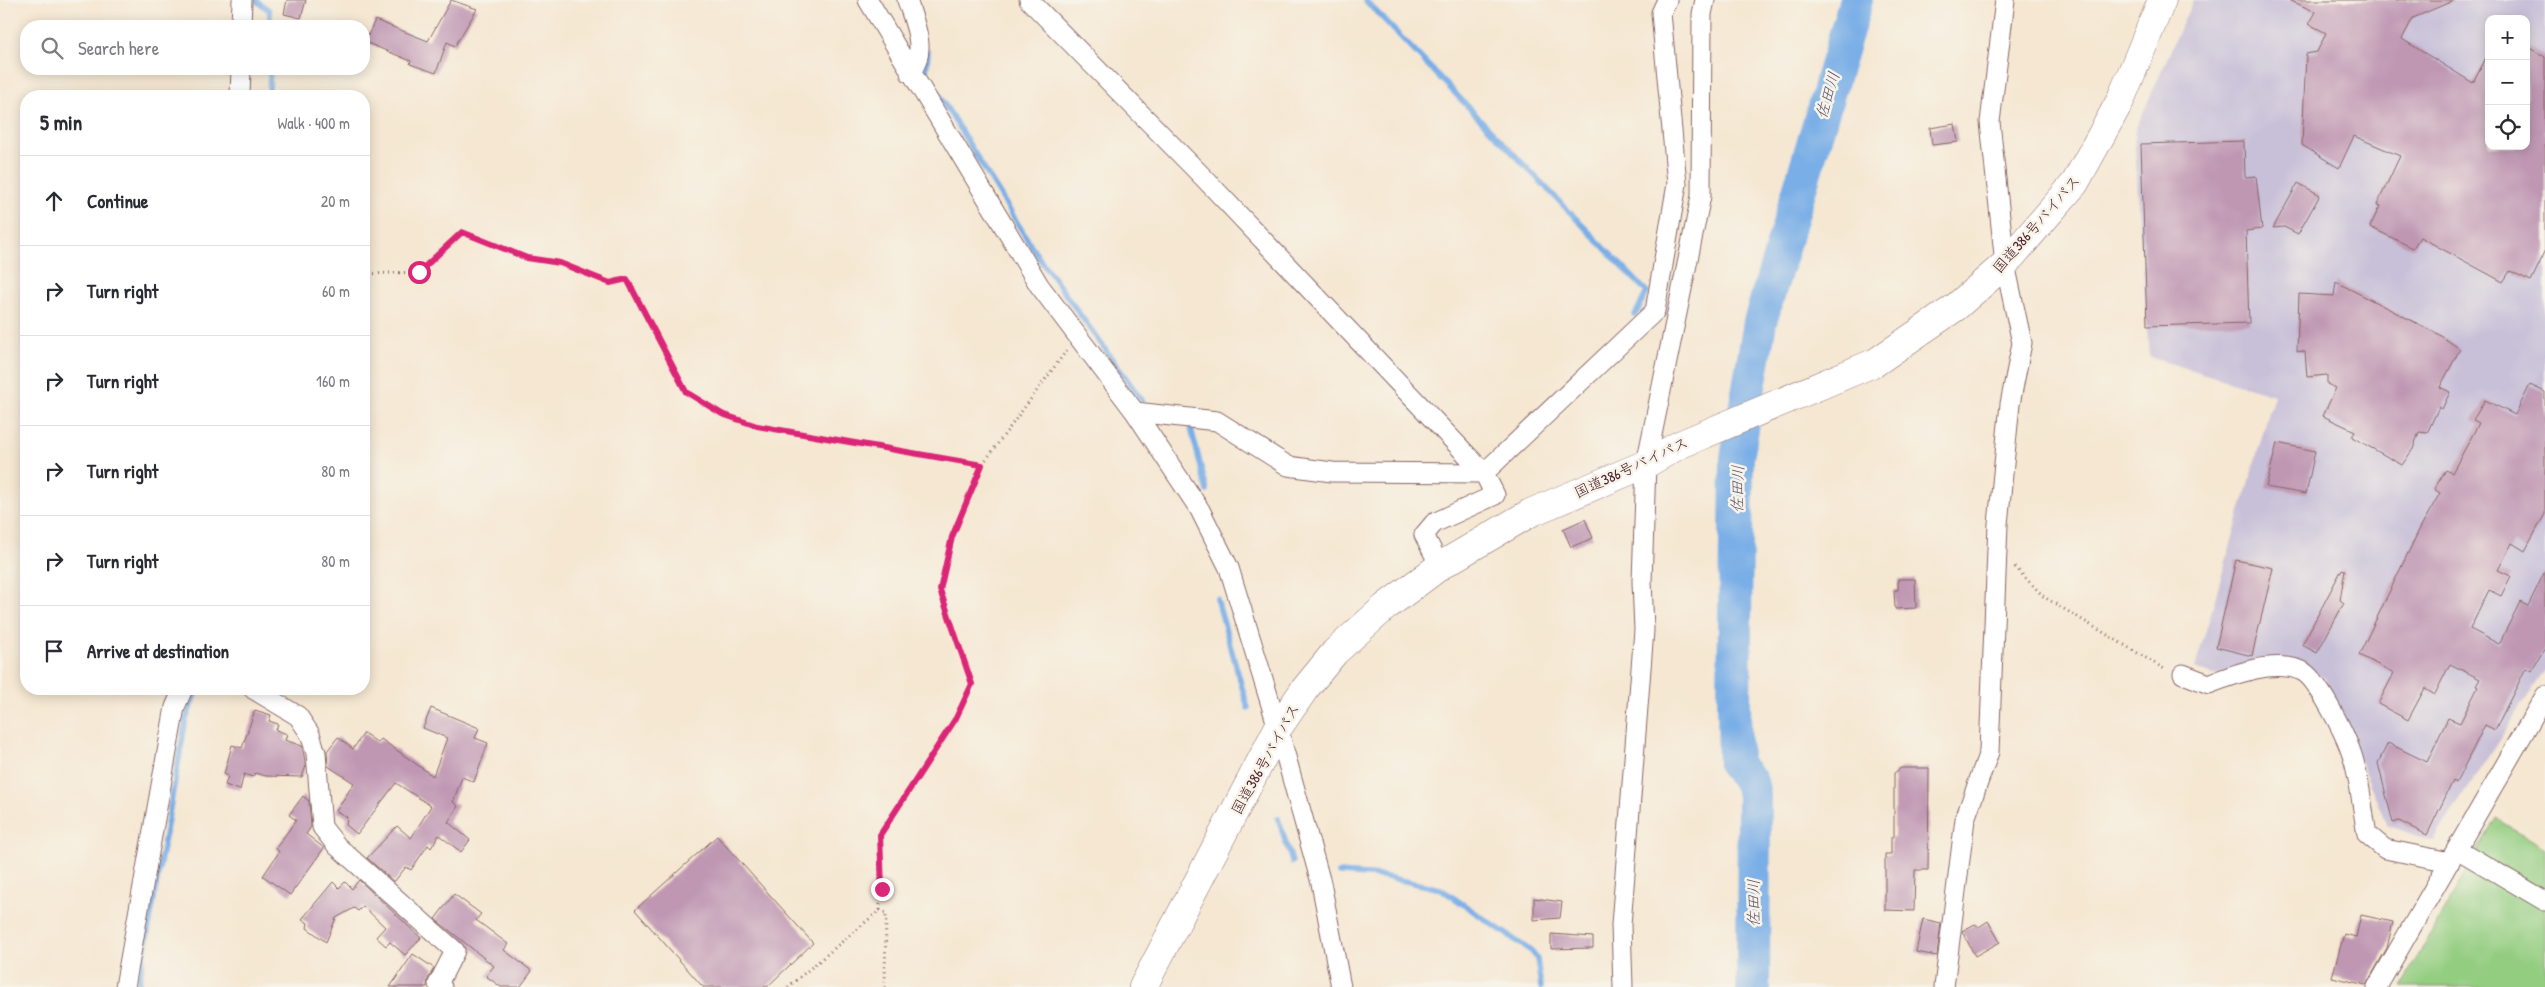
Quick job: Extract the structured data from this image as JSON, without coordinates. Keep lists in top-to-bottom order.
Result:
{
  "streets": {
    "highway": ["国道386号バイパス"]
  },
  "water": ["佐田川"],
  "page": {
    "map_buttons": ["+", "−"],
    "search": "Search here",
    "heading": ["5 min", "Walk · 400 m"],
    "list": [
      ["Continue", "20 m"],
      ["Turn right", "60 m"],
      ["Turn right", "160 m"],
      ["Turn right", "80 m"],
      ["Turn right", "80 m"],
      "Arrive at destination"
    ]
  }
}
